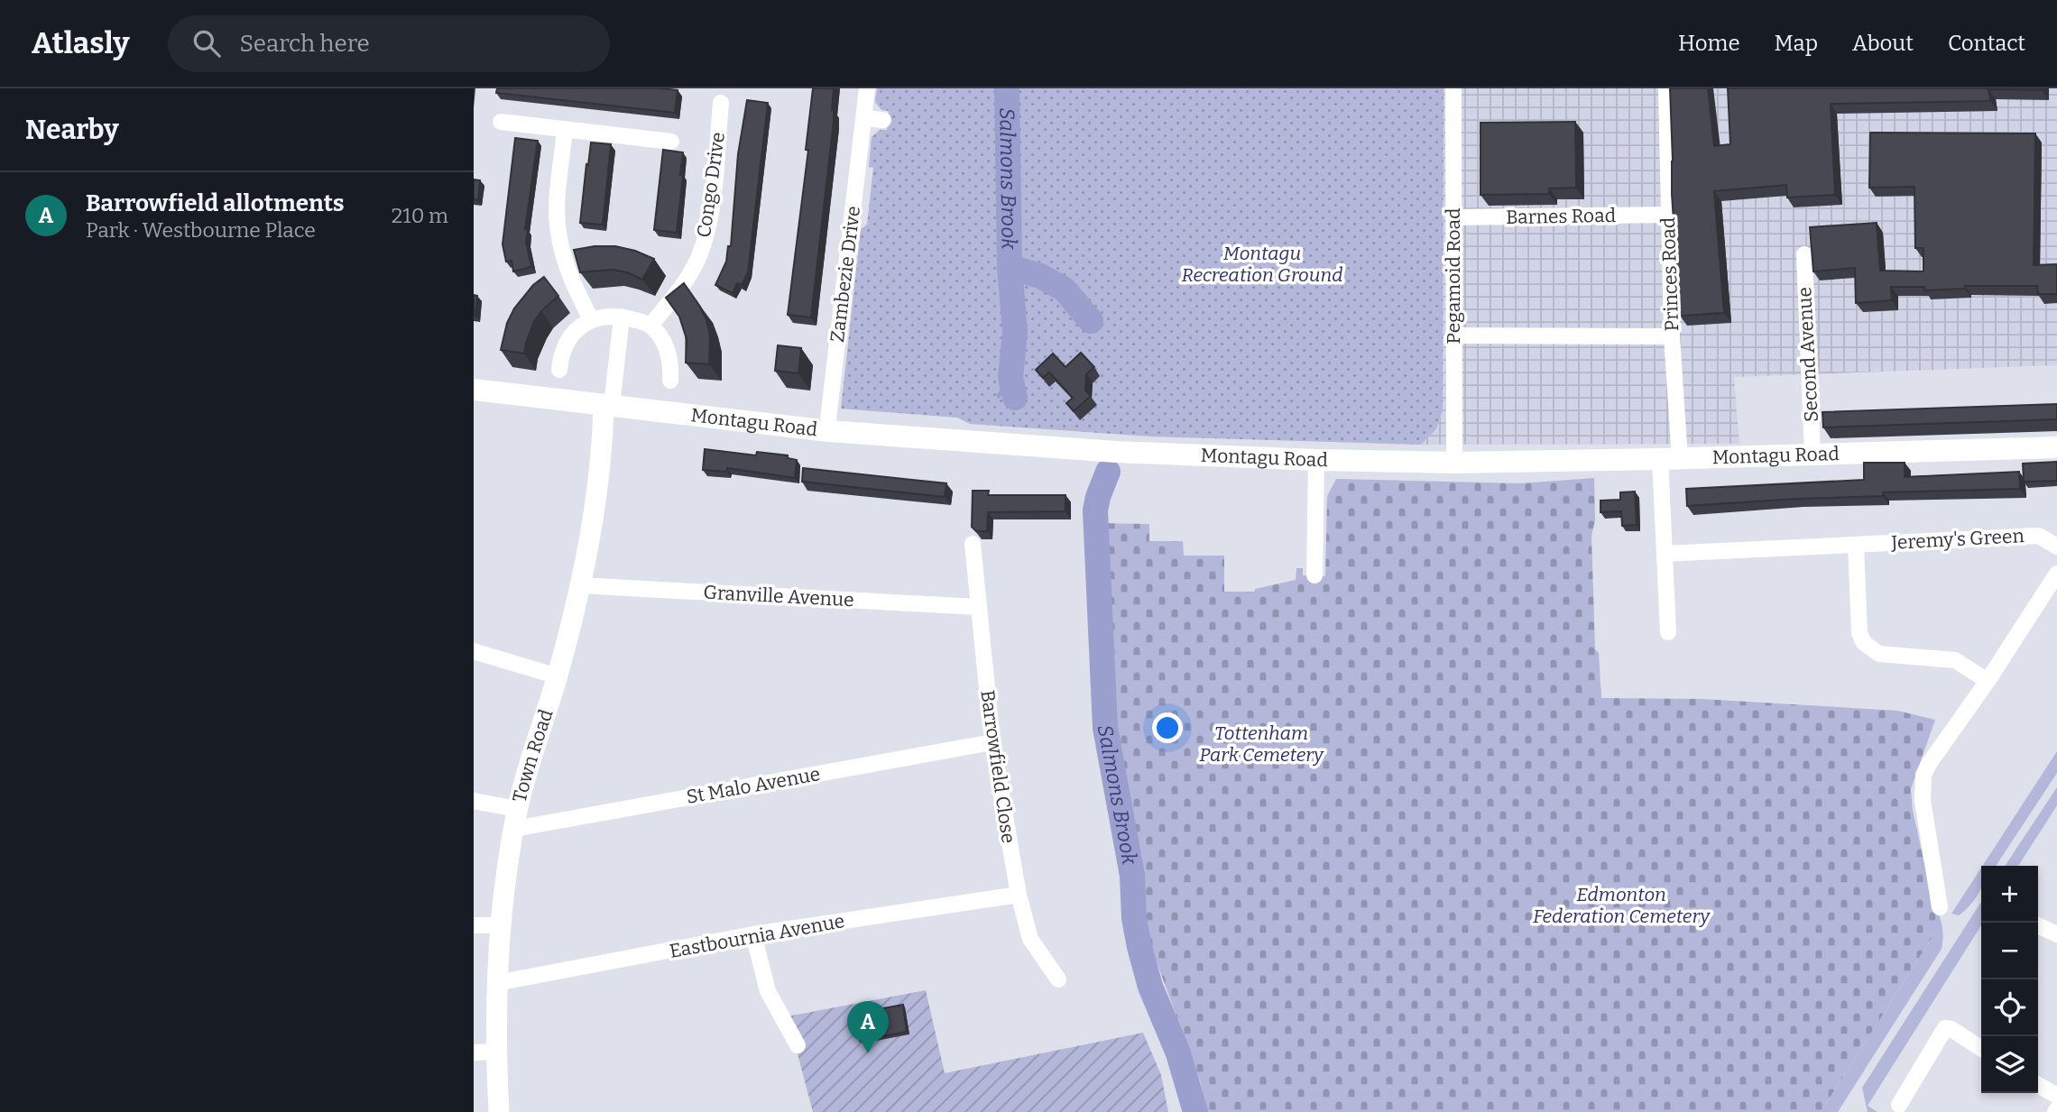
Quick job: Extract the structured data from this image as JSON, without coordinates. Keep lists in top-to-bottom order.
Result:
{
  "streets": {
    "main road": ["Montagu Road"],
    "street": [
      "Congo Drive",
      "Barnes Road",
      "Zambezie Drive",
      "Princes Road",
      "Pegamoid Road",
      "Second Avenue",
      "Jeremy's Green",
      "Granville Avenue",
      "Town Road",
      "Barrowfield Close",
      "St Malo Avenue",
      "Eastbournia Avenue"
    ]
  },
  "crossings": [
    ["Barnes Road", "Princes Road"],
    ["Barnes Road", "Pegamoid Road"],
    ["Zambezie Drive", "Montagu Road"],
    ["Princes Road", "Montagu Road"],
    ["Pegamoid Road", "Montagu Road"],
    ["Second Avenue", "Montagu Road"],
    ["Montagu Road", "Town Road"],
    ["Granville Avenue", "Town Road"],
    ["Granville Avenue", "Barrowfield Close"],
    ["Town Road", "St Malo Avenue"],
    ["Town Road", "Eastbournia Avenue"],
    ["Barrowfield Close", "St Malo Avenue"],
    ["Barrowfield Close", "Eastbournia Avenue"]
  ],
  "water": ["Salmons Brook"],
  "parks": ["Montagu Recreation Ground", "Tottenham Park Cemetery", "Edmonton Federation Cemetery"],
  "page": {
    "header": "Atlasly",
    "search": "Search here",
    "nav": [
      "Home",
      "Map",
      "About",
      "Contact"
    ],
    "heading": "Nearby",
    "list": [
      {
        "mark": "A",
        "name": "Barrowfield allotments",
        "note": "Park · Westbourne Place",
        "value": "210 m"
      }
    ],
    "map_buttons": ["+", "−"],
    "pins": "A"
  }
}
